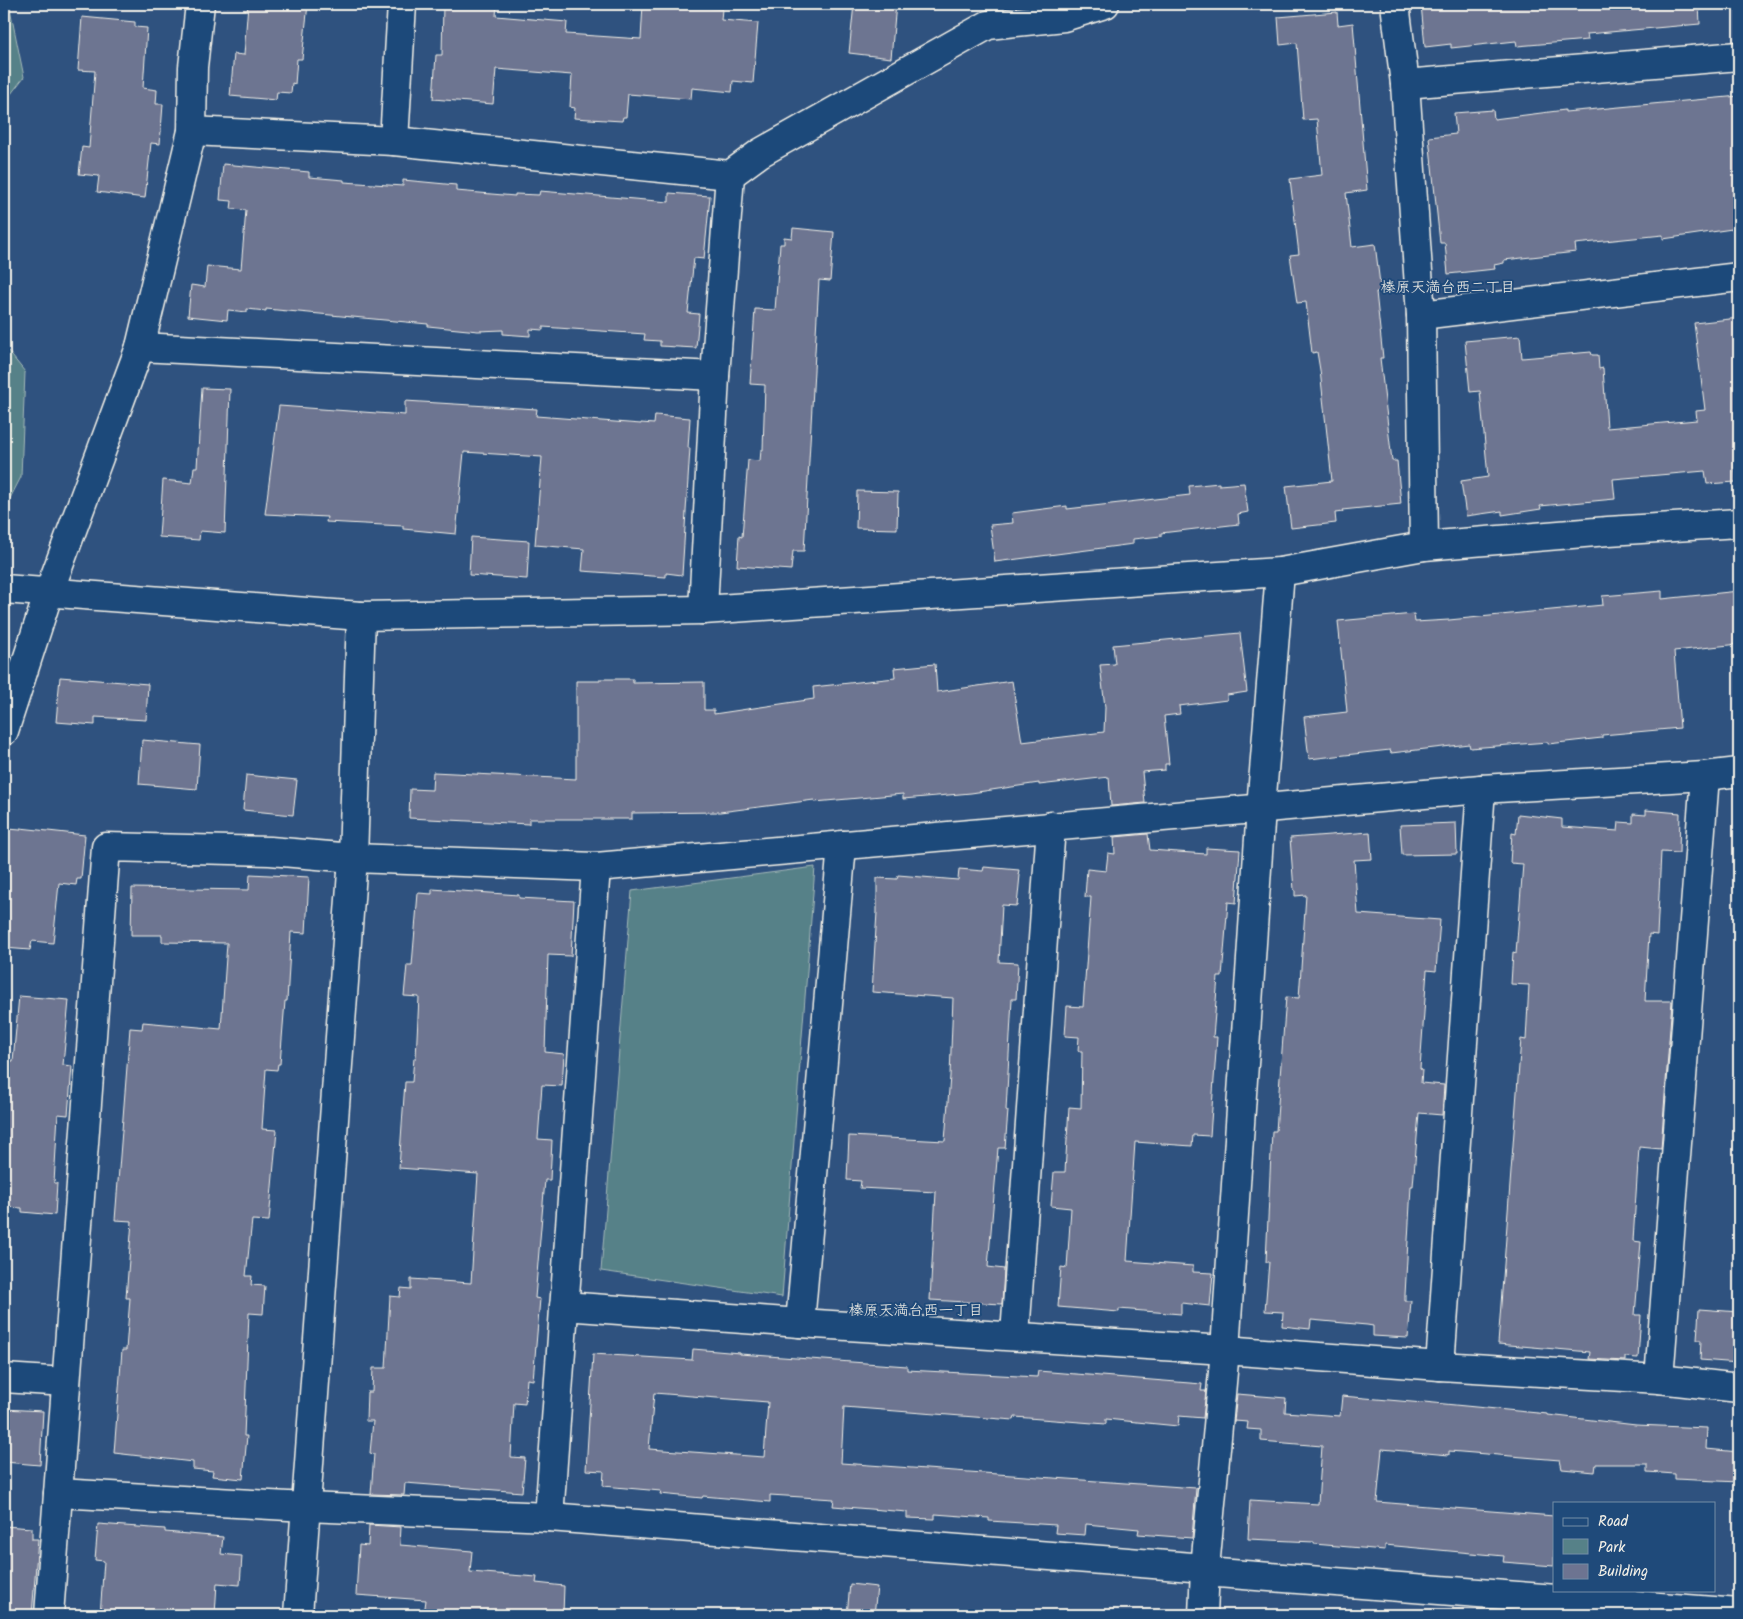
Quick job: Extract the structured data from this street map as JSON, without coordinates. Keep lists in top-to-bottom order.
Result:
{
  "districts": ["榛原天満台西二丁目", "榛原天満台西一丁目"],
  "legend": ["Road", "Park", "Building"]
}
